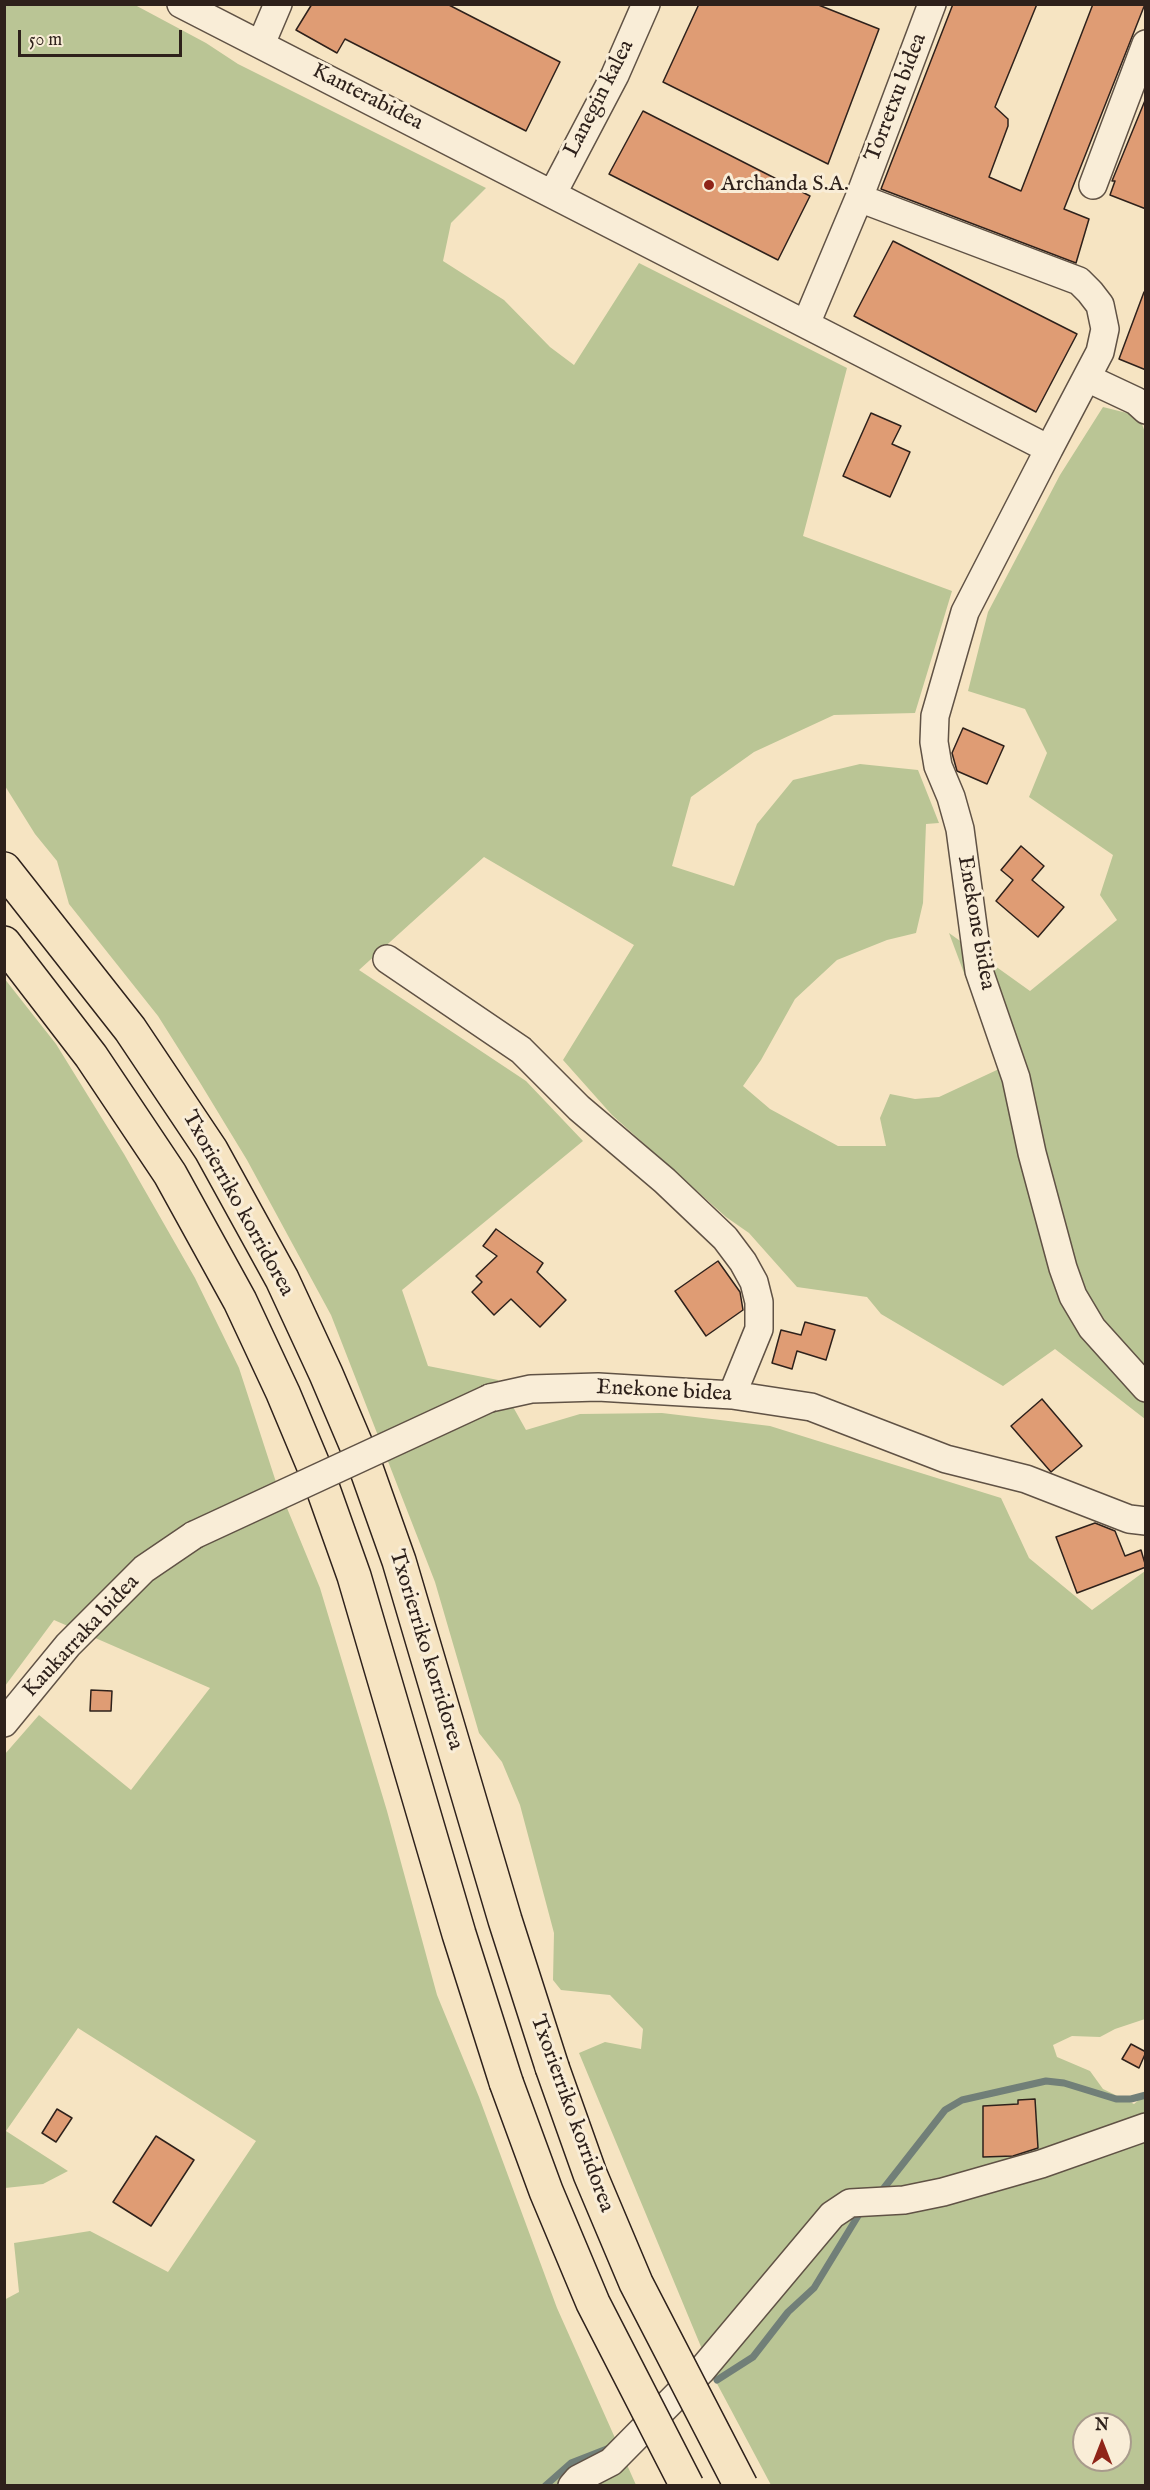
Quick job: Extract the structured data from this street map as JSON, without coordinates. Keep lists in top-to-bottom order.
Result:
{
  "streets": {
    "highway": ["Txorierriko korridorea"],
    "street": [
      "Kanterabidea",
      "Torretxu bidea",
      "Lanegin kalea",
      "Enekone bidea",
      "Kaukarraka bidea"
    ]
  },
  "crossings": [
    ["Kanterabidea", "Torretxu bidea"],
    ["Kanterabidea", "Lanegin kalea"],
    ["Kanterabidea", "Enekone bidea"],
    ["Torretxu bidea", "Enekone bidea"],
    ["Enekone bidea", "Kaukarraka bidea"]
  ],
  "places": ["Archanda S.A."],
  "scale_bar": "50 m",
  "north": "top"
}
